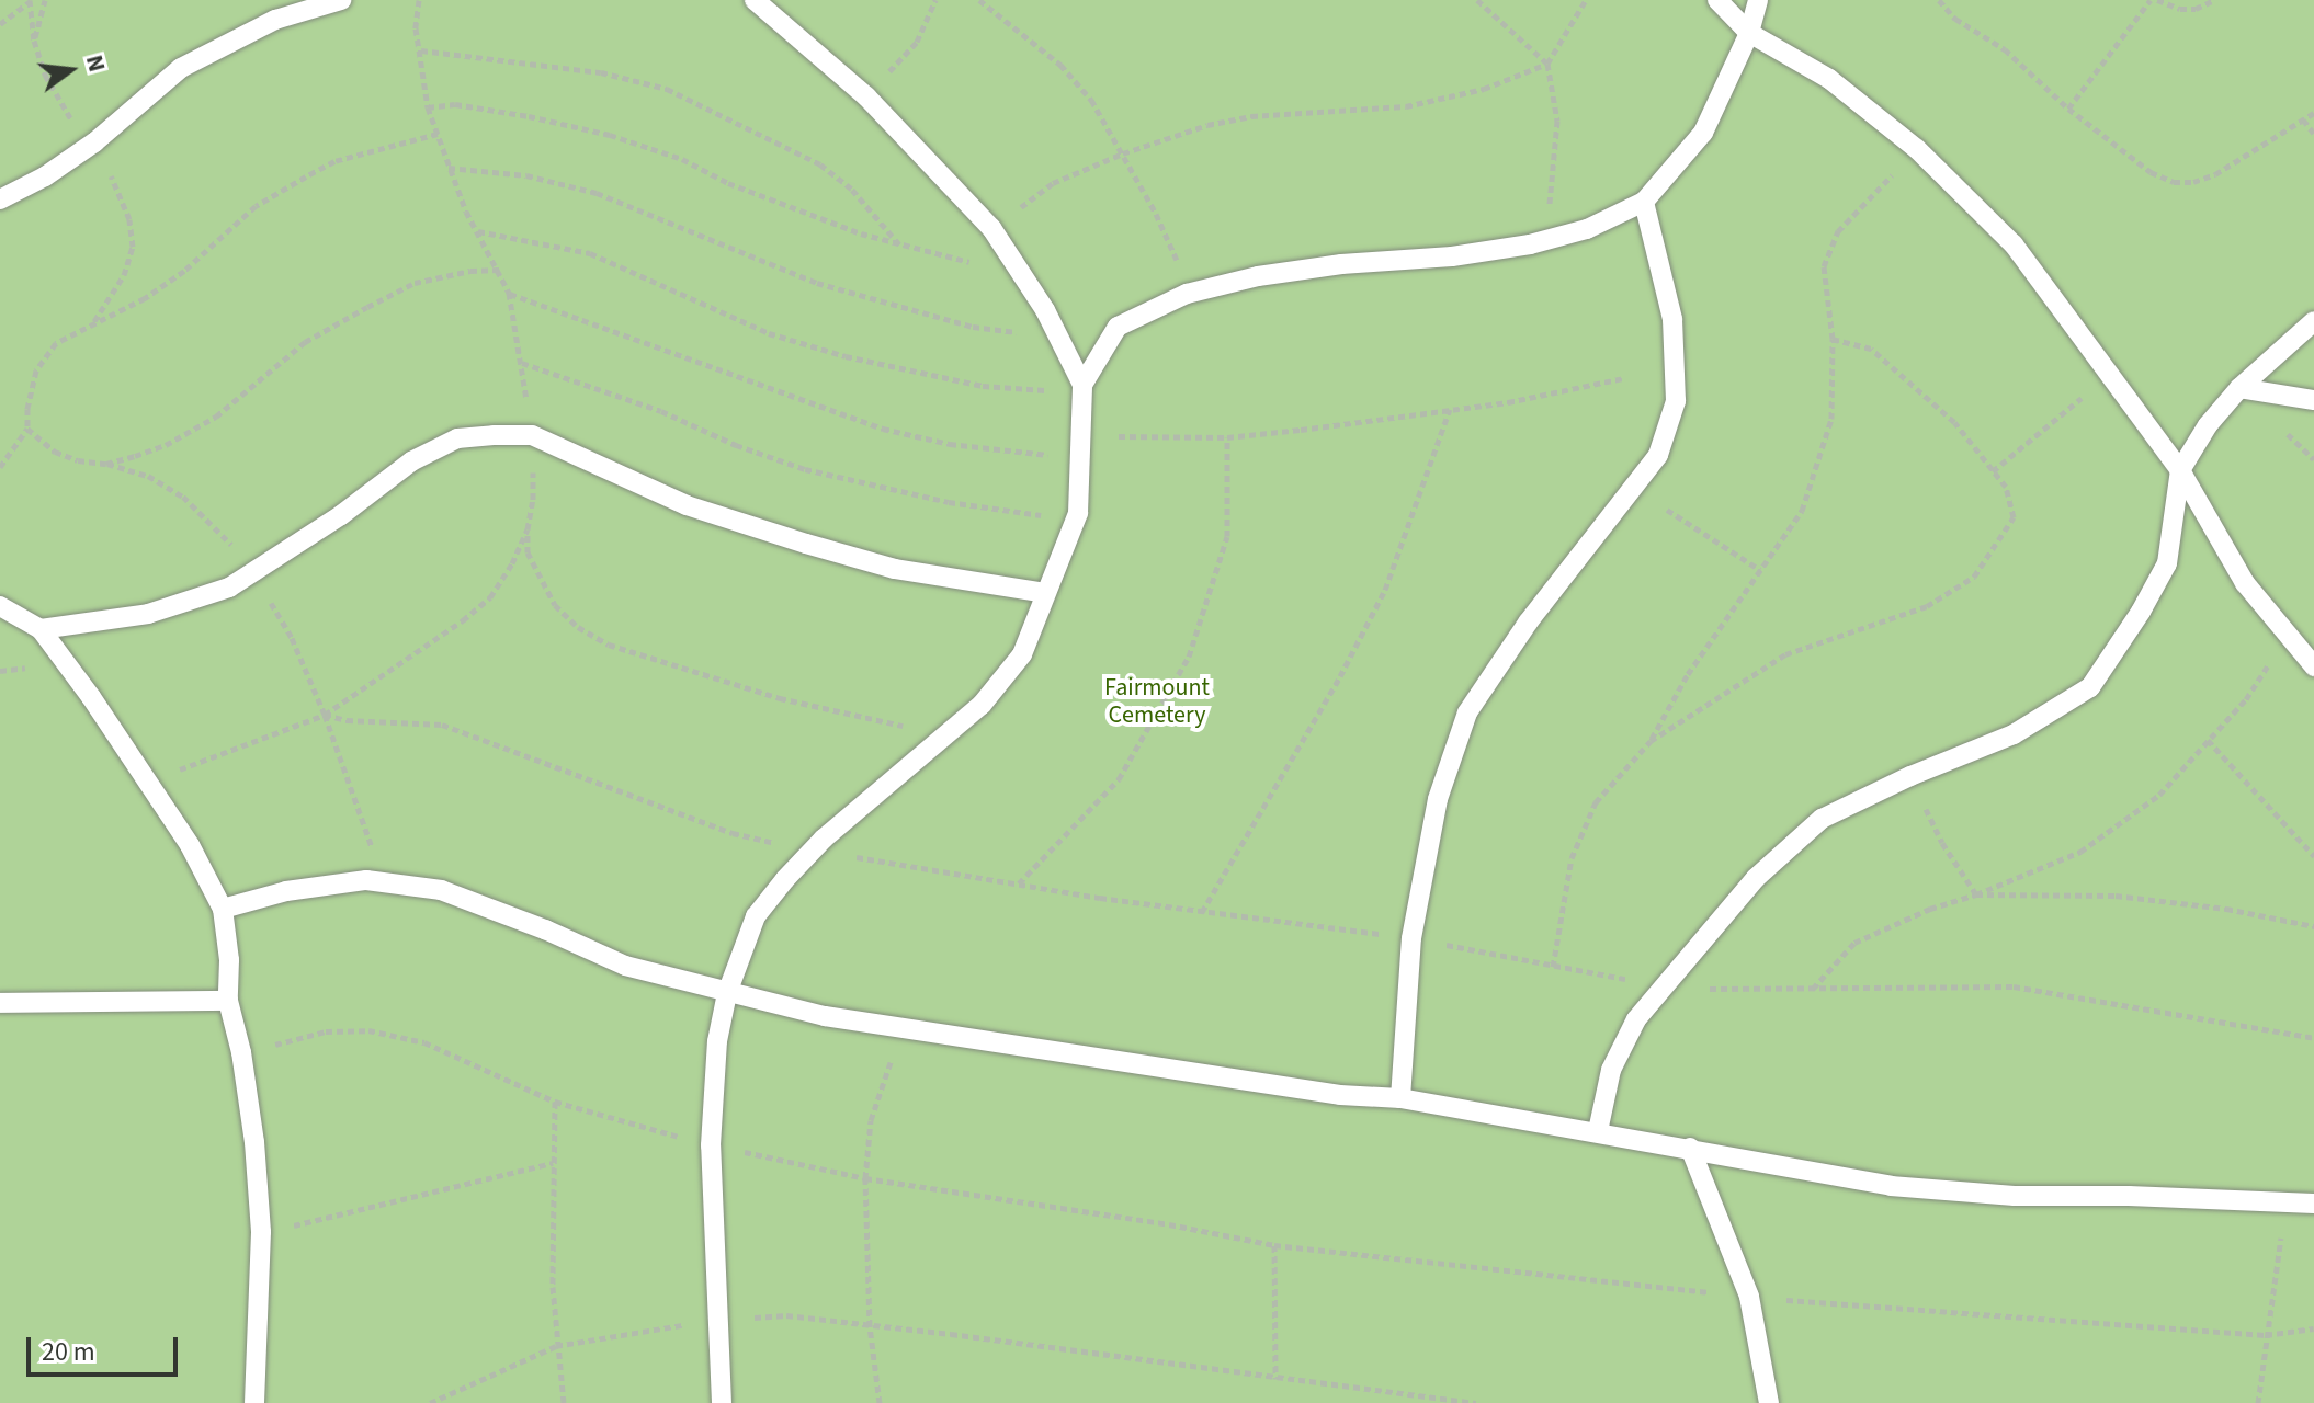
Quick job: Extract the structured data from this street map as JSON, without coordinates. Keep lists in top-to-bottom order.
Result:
{
  "parks": ["Fairmount Cemetery"],
  "scale_bar": "20 m",
  "north": "right"
}
